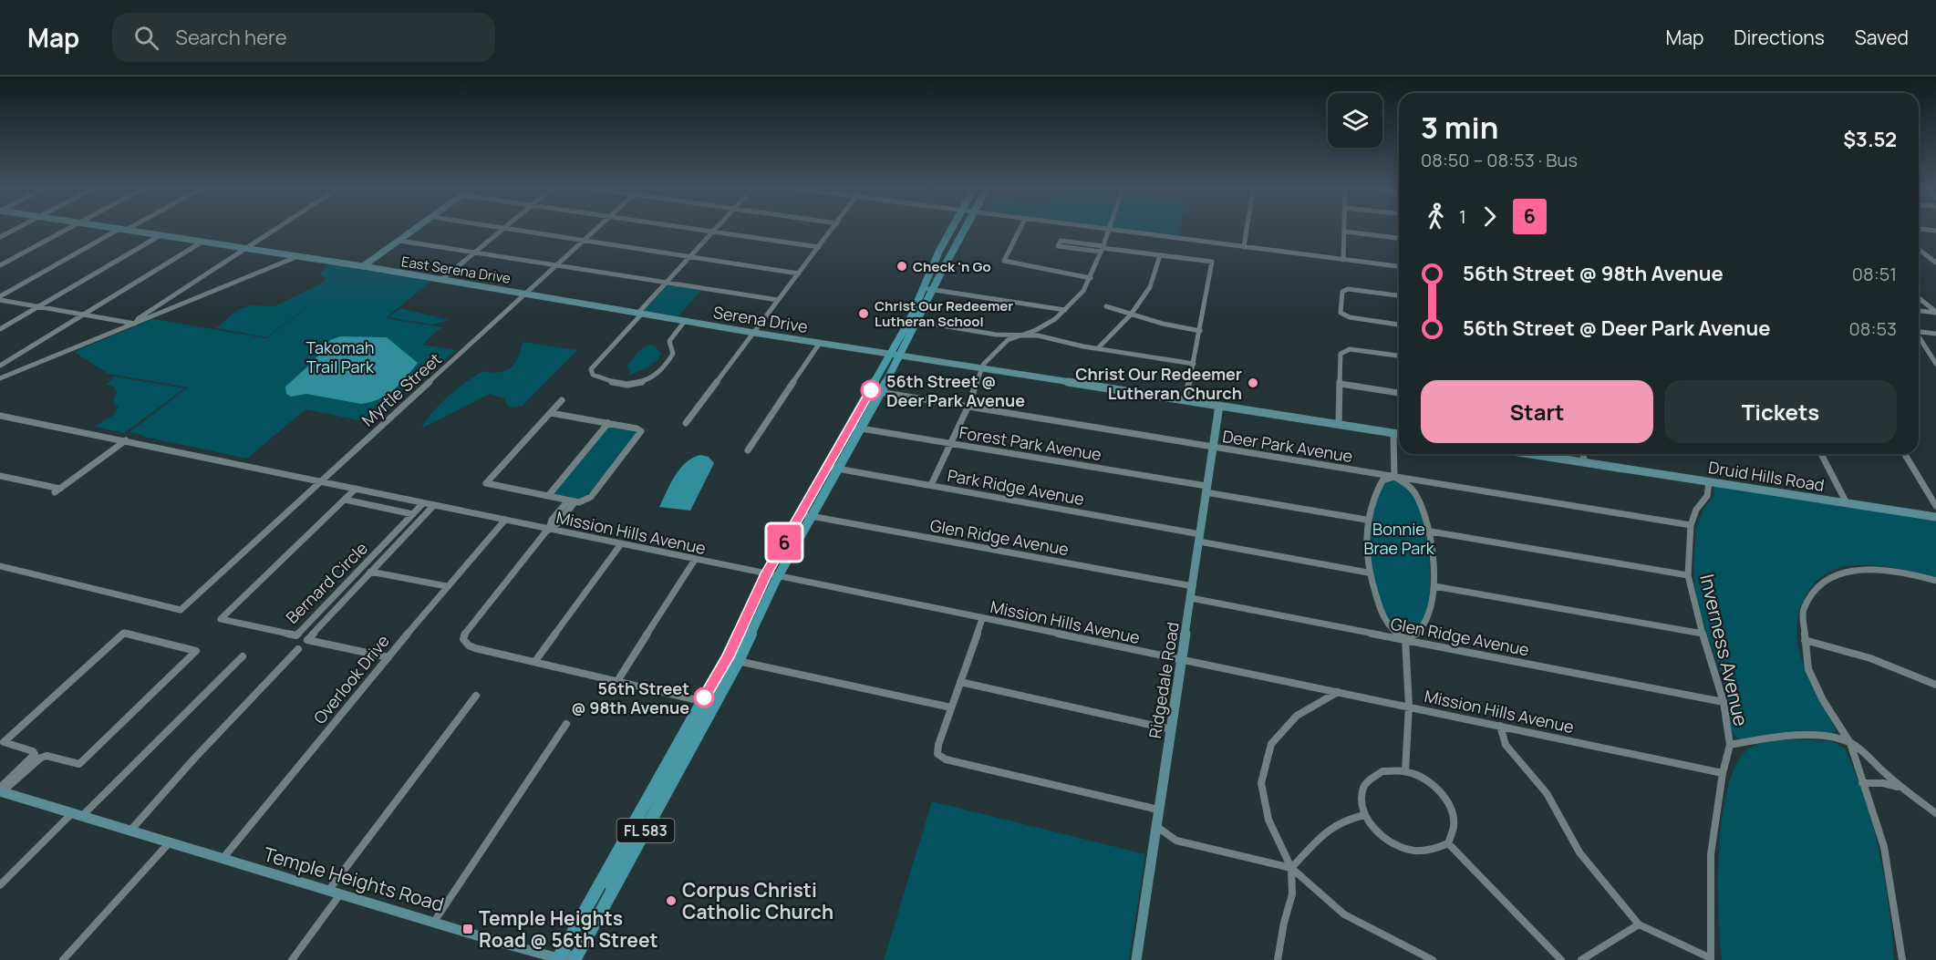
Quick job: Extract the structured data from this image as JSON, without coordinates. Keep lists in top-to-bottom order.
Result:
{
  "streets": {
    "main road": ["FL 583"],
    "street": [
      "East Serena Drive",
      "Serena Drive",
      "Myrtle Street",
      "Forest Park Avenue",
      "Deer Park Avenue",
      "Druid Hills Road",
      "Park Ridge Avenue",
      "Mission Hills Avenue",
      "Glen Ridge Avenue",
      "Bernard Circle",
      "Inverness Avenue",
      "Overlook Drive",
      "Ridgedale Road",
      "Temple Heights Road"
    ]
  },
  "crossings": [
    ["East Serena Drive", "Serena Drive"],
    ["East Serena Drive", "Myrtle Street"],
    ["Serena Drive", "FL 583"],
    ["Myrtle Street", "Mission Hills Avenue"],
    ["Forest Park Avenue", "Ridgedale Road"],
    ["Forest Park Avenue", "FL 583"],
    ["Deer Park Avenue", "Inverness Avenue"],
    ["Deer Park Avenue", "Ridgedale Road"],
    ["Deer Park Avenue", "FL 583"],
    ["Druid Hills Road", "Inverness Avenue"],
    ["Park Ridge Avenue", "Ridgedale Road"],
    ["Park Ridge Avenue", "FL 583"],
    ["Mission Hills Avenue", "Bernard Circle"],
    ["Mission Hills Avenue", "Inverness Avenue"],
    ["Mission Hills Avenue", "Overlook Drive"],
    ["Mission Hills Avenue", "Ridgedale Road"],
    ["Mission Hills Avenue", "FL 583"],
    ["Glen Ridge Avenue", "Inverness Avenue"],
    ["Glen Ridge Avenue", "Ridgedale Road"],
    ["Glen Ridge Avenue", "FL 583"],
    ["Overlook Drive", "Temple Heights Road"],
    ["FL 583", "Temple Heights Road"]
  ],
  "parks": ["Takomah Trail Park", "Bonnie Brae Park"],
  "places": {
    "other": [
      "Check 'n Go",
      "Christ Our Redeemer Lutheran School",
      "Christ Our Redeemer Lutheran Church",
      "56th Street @ Deer Park Avenue",
      "56th Street @ 98th Avenue",
      "Corpus Christi Catholic Church"
    ],
    "transit": ["Temple Heights Road @ 56th Street"]
  },
  "lines": ["bus line 6"],
  "page": {
    "header": "Map",
    "search": "Search here",
    "nav": ["Map", "Directions", "Saved"],
    "on_map": "6",
    "heading": ["3 min", "08:50 – 08:53 · Bus", "$3.52"],
    "legs": ["1", "6"],
    "list": [
      {
        "name": "56th Street @ 98th Avenue",
        "value": "08:51"
      },
      {
        "name": "56th Street @ Deer Park Avenue",
        "value": "08:53"
      }
    ],
    "buttons": ["Start", "Tickets"]
  }
}
